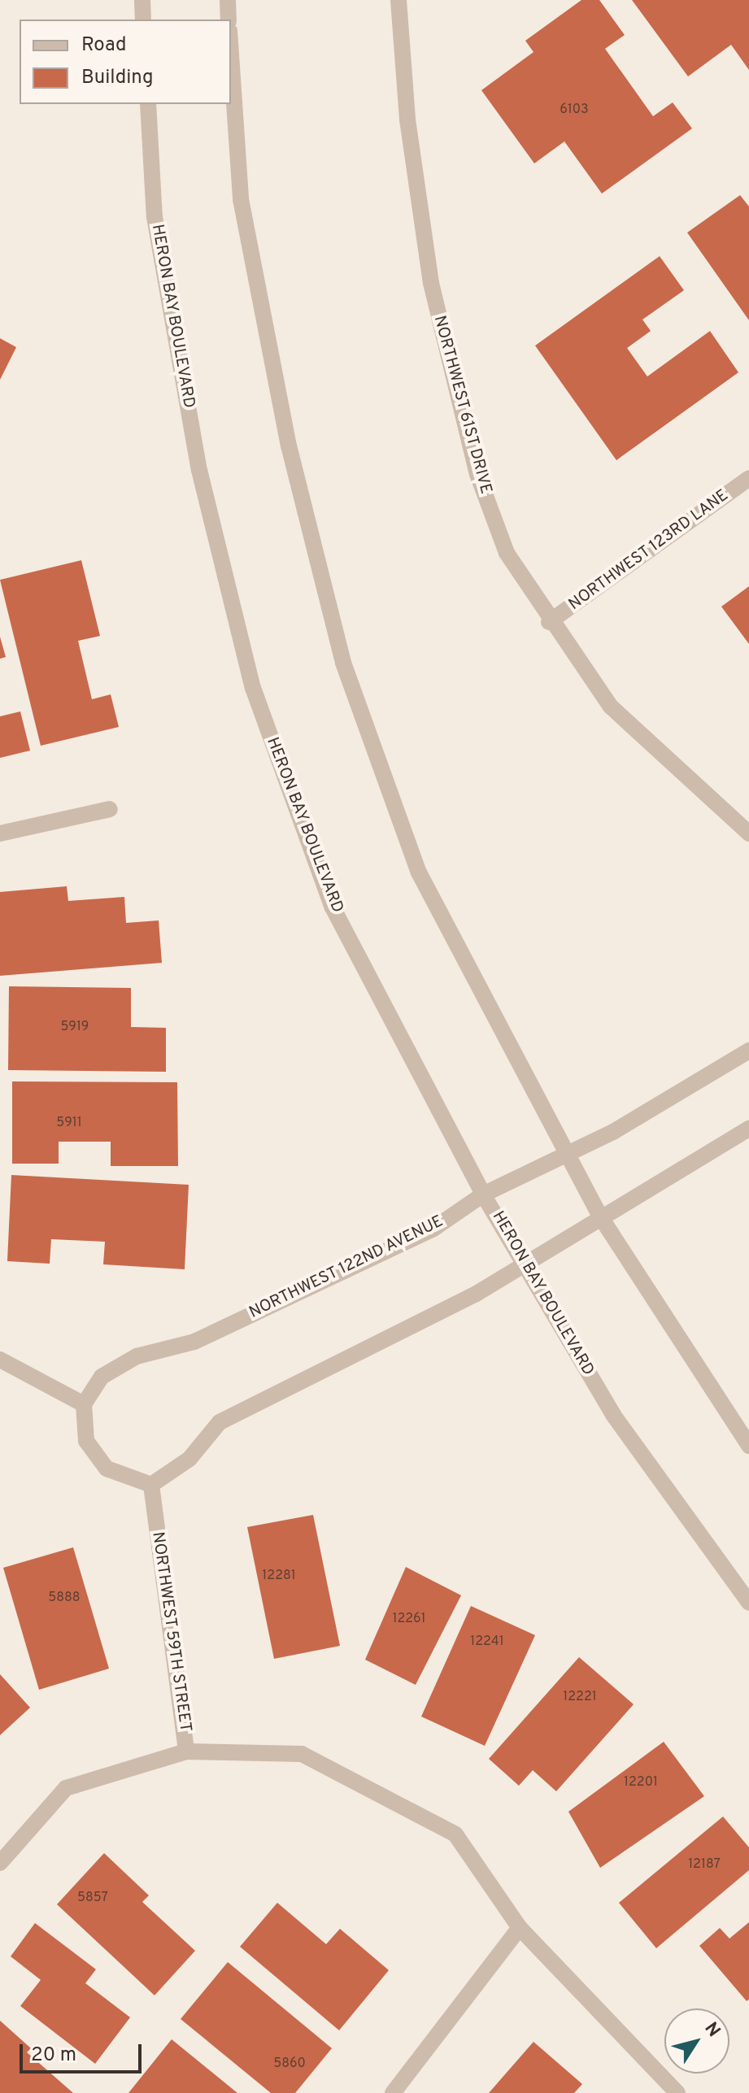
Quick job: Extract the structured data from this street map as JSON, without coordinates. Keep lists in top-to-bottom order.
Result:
{
  "streets": {
    "street": [
      "HERON BAY BOULEVARD",
      "NORTHWEST 61ST DRIVE",
      "NORTHWEST 123RD LANE",
      "NORTHWEST 122ND AVENUE",
      "NORTHWEST 59TH STREET"
    ]
  },
  "crossings": [
    ["HERON BAY BOULEVARD", "NORTHWEST 122ND AVENUE"],
    ["NORTHWEST 61ST DRIVE", "NORTHWEST 123RD LANE"]
  ],
  "house_numbers": [
    "6103",
    "5919",
    "5911",
    "12281",
    "5888",
    "12261",
    "12241",
    "12221",
    "12201",
    "12187",
    "5857",
    "5860"
  ],
  "legend": ["Road", "Building"],
  "scale_bar": "20 m",
  "north": "top right"
}
